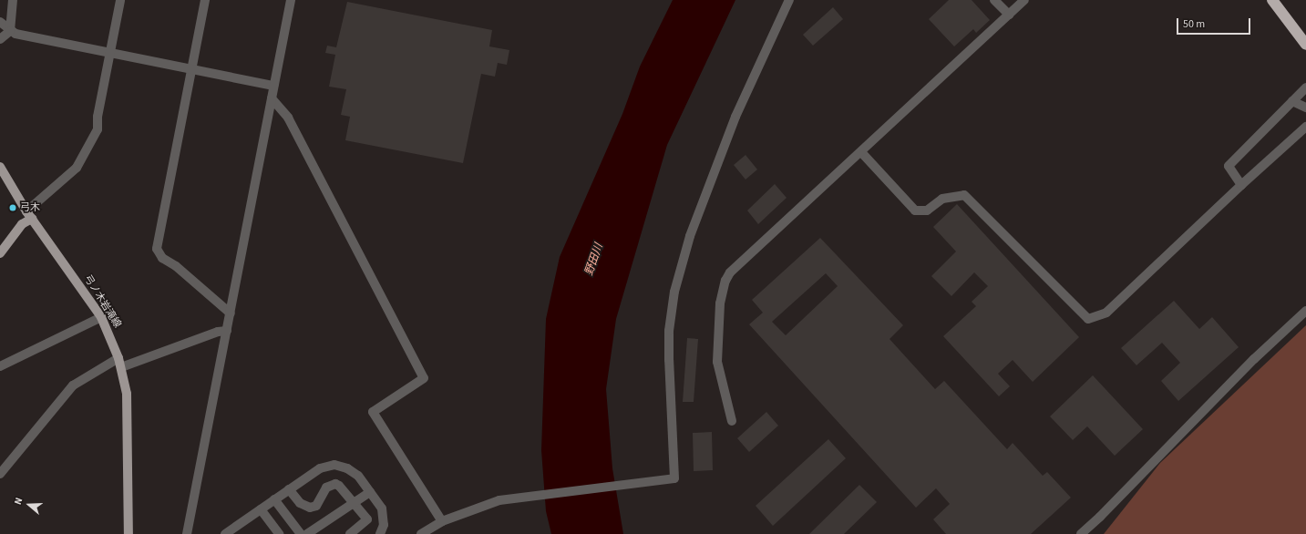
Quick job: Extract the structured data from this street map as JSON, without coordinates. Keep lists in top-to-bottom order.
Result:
{
  "streets": {
    "main road": ["弓ノ木岩滝線"]
  },
  "water": ["野田川"],
  "places": ["弓木"],
  "scale_bar": "50 m",
  "north": "left"
}
